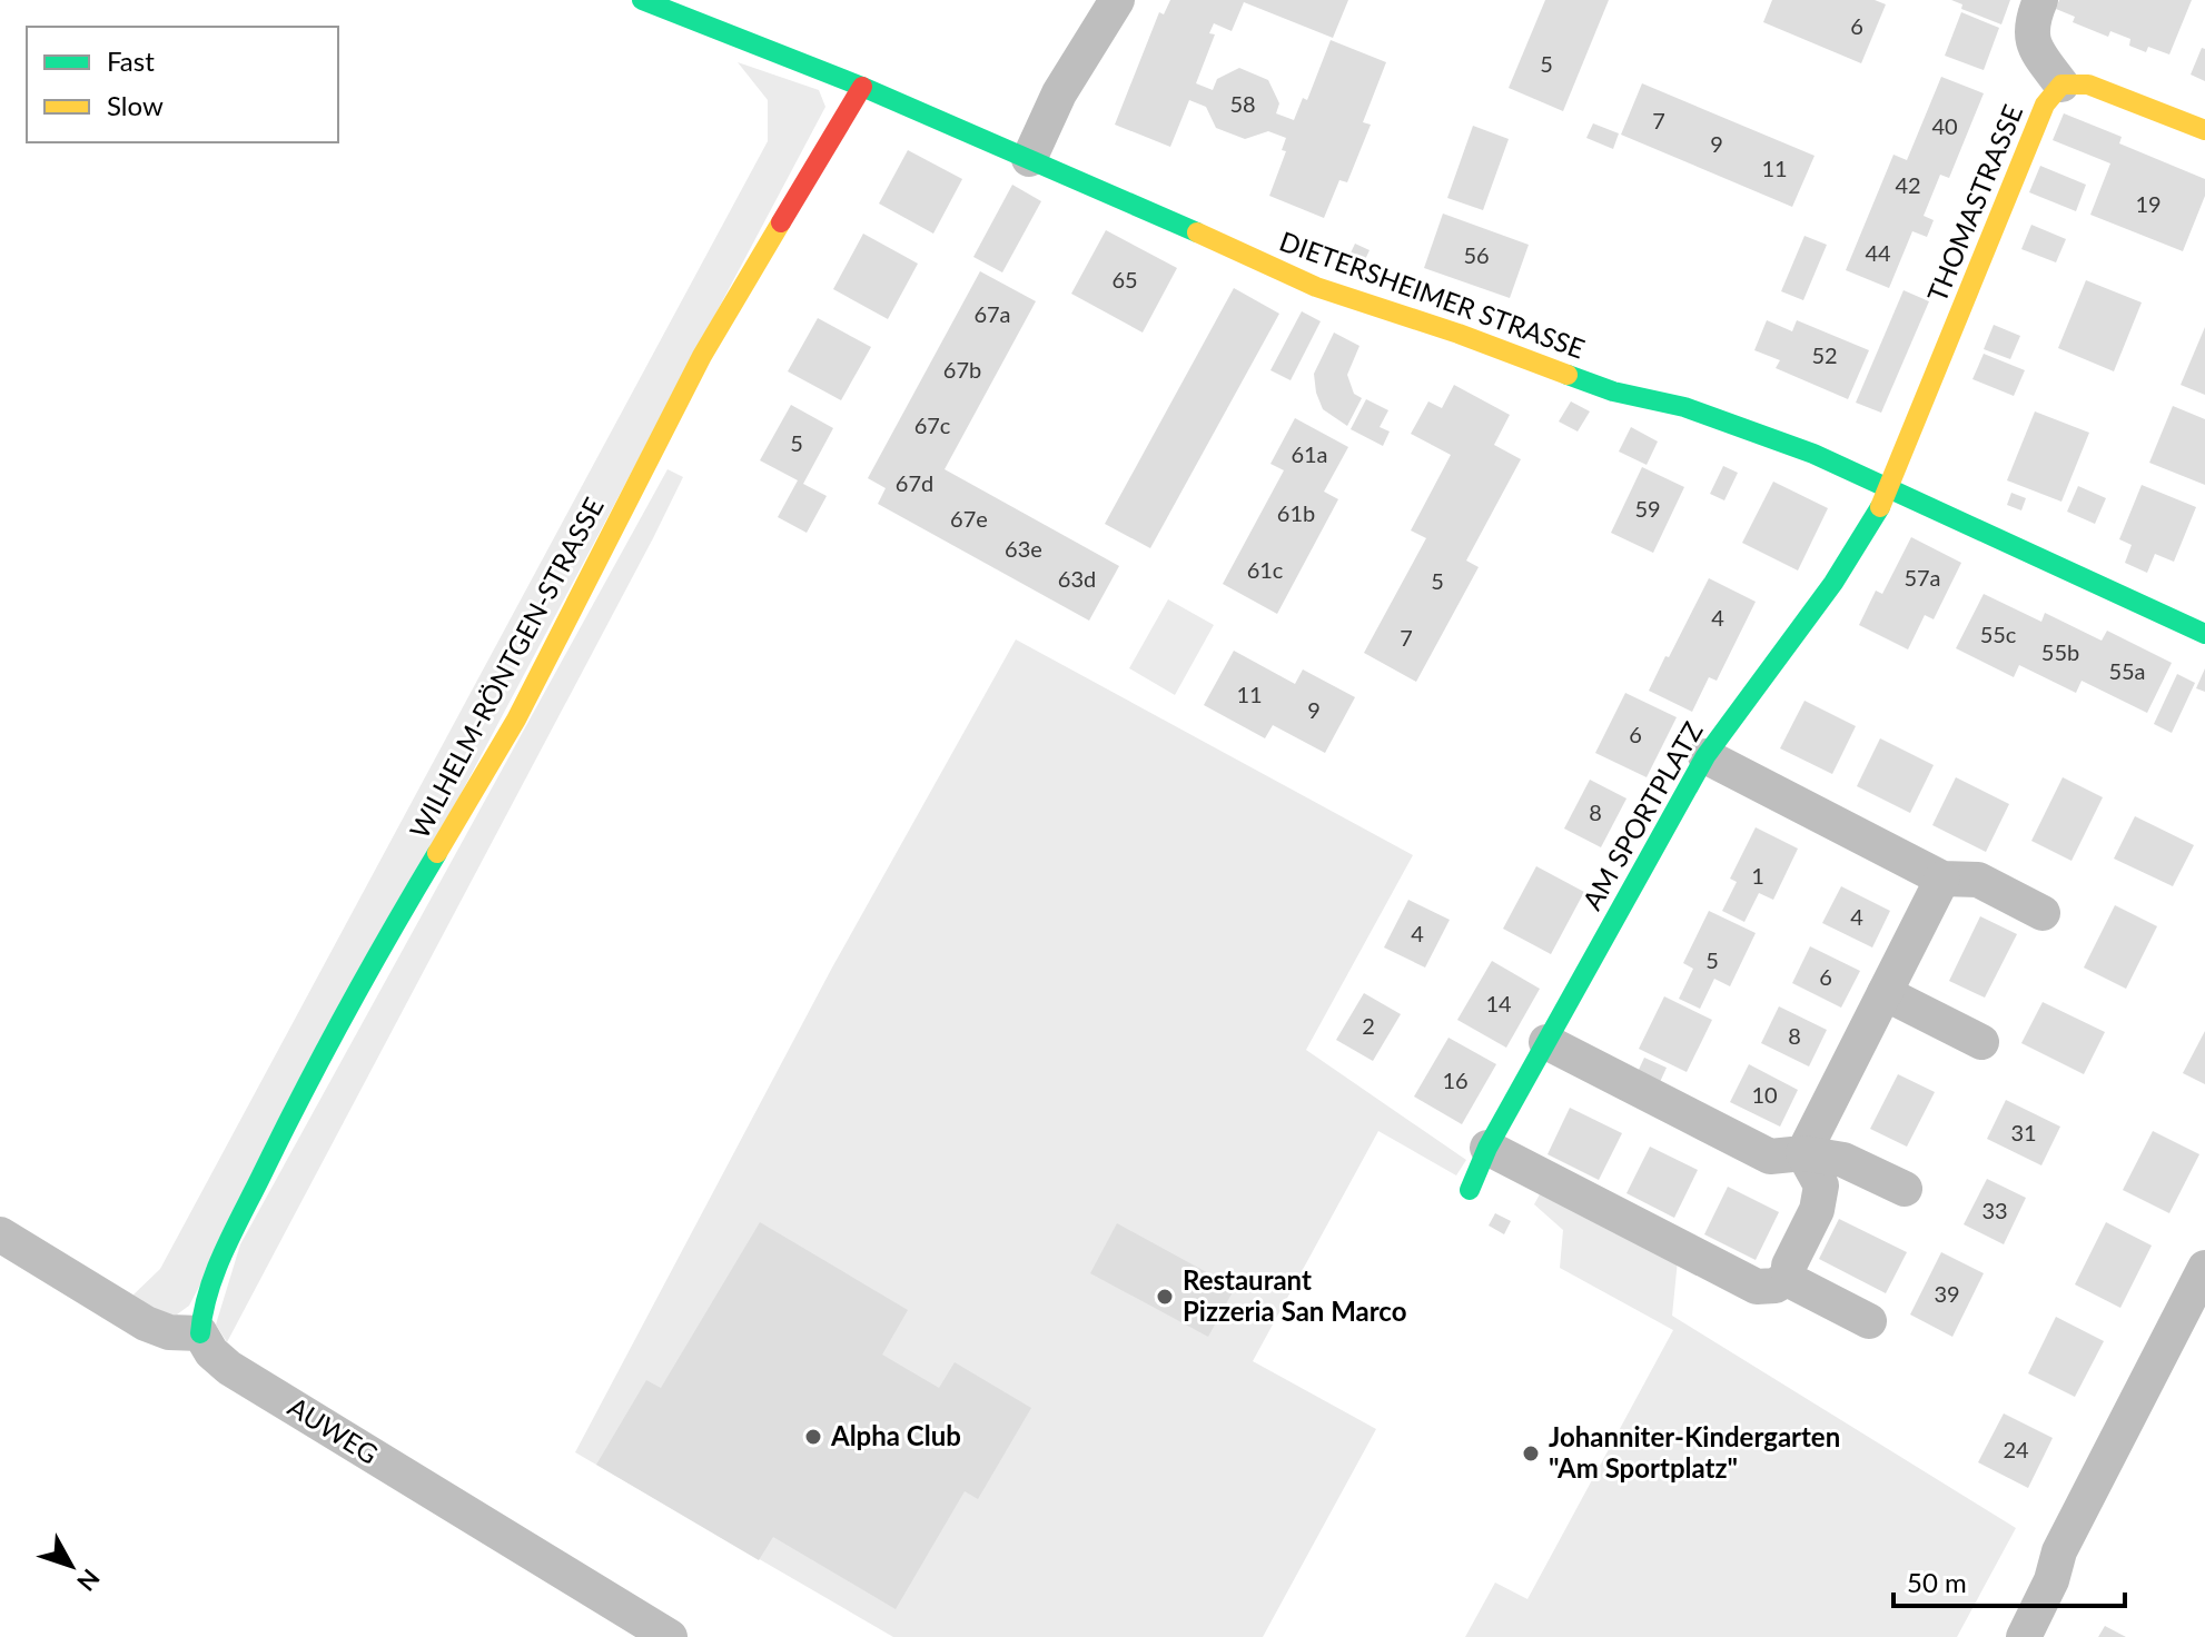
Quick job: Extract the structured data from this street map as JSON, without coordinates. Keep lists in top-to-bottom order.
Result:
{
  "streets": {
    "street": [
      "THOMASTRASSE",
      "DIETERSHEIMER STRASSE",
      "WILHELM-RÖNTGEN-STRASSE",
      "AM SPORTPLATZ",
      "AUWEG"
    ]
  },
  "crossings": [
    ["THOMASTRASSE", "DIETERSHEIMER STRASSE"],
    ["THOMASTRASSE", "AM SPORTPLATZ"],
    ["DIETERSHEIMER STRASSE", "WILHELM-RÖNTGEN-STRASSE"],
    ["DIETERSHEIMER STRASSE", "AM SPORTPLATZ"],
    ["WILHELM-RÖNTGEN-STRASSE", "AUWEG"]
  ],
  "places": ["Restaurant Pizzeria San Marco", "Alpha Club", "Johanniter-Kindergarten \"Am Sportplatz\""],
  "house_numbers": [
    "6",
    "5",
    "58",
    "7",
    "40",
    "9",
    "11",
    "42",
    "19",
    "44",
    "56",
    "65",
    "67a",
    "52",
    "67b",
    "67c",
    "5",
    "61a",
    "67d",
    "59",
    "61b",
    "67e",
    "63e",
    "61c",
    "57a",
    "63d",
    "5",
    "4",
    "55c",
    "7",
    "55b",
    "55a",
    "11",
    "9",
    "6",
    "8",
    "1",
    "4",
    "4",
    "5",
    "6",
    "14",
    "2",
    "8",
    "16",
    "10",
    "31",
    "33",
    "39",
    "24"
  ],
  "legend": ["Fast", "Slow"],
  "scale_bar": "50 m",
  "north": "bottom right"
}
